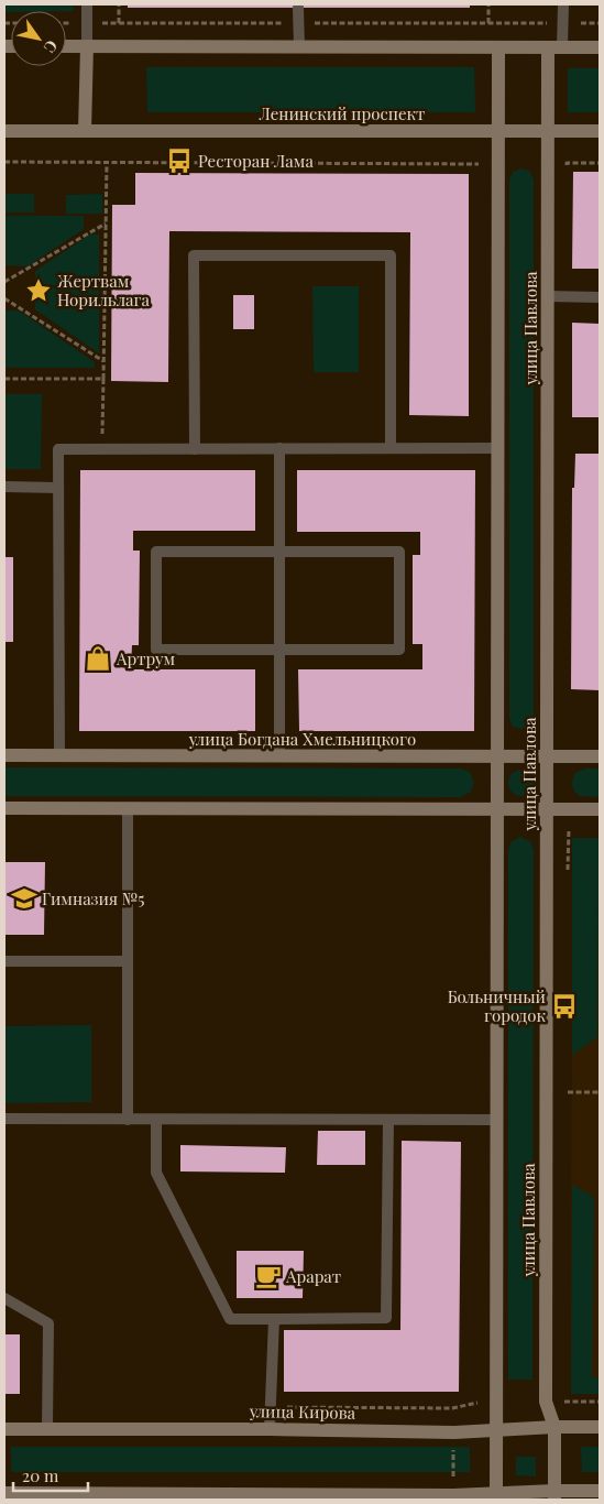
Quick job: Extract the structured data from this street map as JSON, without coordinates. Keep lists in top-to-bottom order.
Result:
{
  "streets": {
    "street": [
      "Ленинский проспект",
      "улица Павлова",
      "улица Богдана Хмельницкого",
      "улица Кирова"
    ]
  },
  "crossings": [
    ["Ленинский проспект", "улица Павлова"],
    ["улица Павлова", "улица Богдана Хмельницкого"],
    ["улица Павлова", "улица Кирова"]
  ],
  "places": {
    "bus stop": ["Ресторан Лама", "Больничный городок"],
    "place": ["Жертвам Норильлага"],
    "shop": ["Артрум"],
    "school or university": ["Гимназия №5"],
    "cafe": ["Арарат"]
  },
  "scale_bar": "20 m",
  "north": "bottom right"
}
